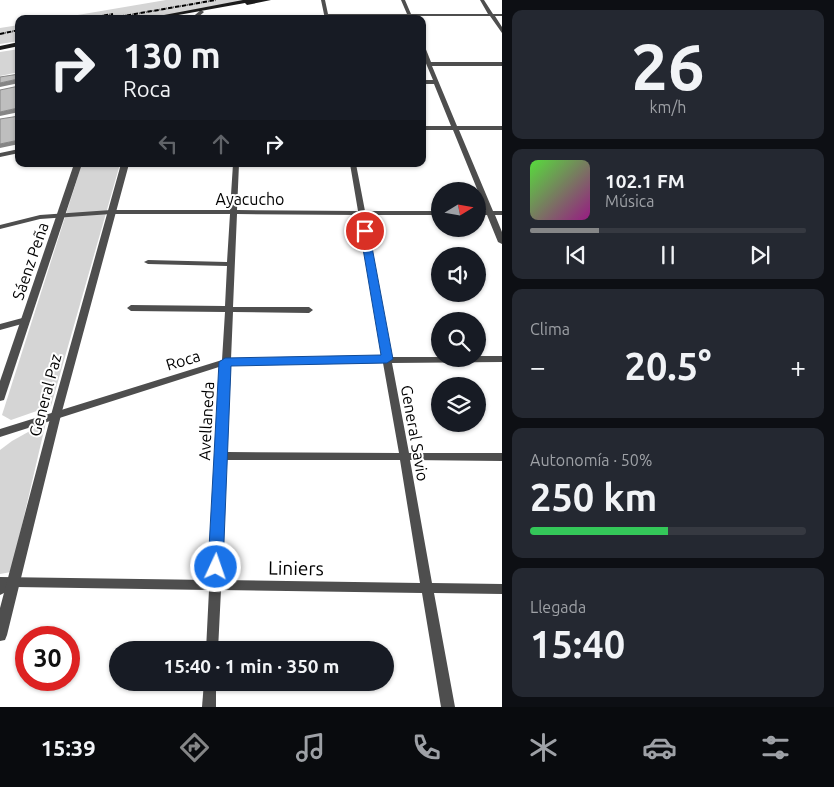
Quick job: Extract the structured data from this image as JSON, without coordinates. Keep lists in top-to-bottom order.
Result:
{
  "streets": {
    "street": [
      "Ayacucho",
      "Sáenz Peña",
      "Roca",
      "General Paz",
      "Avellaneda",
      "General Savio",
      "Liniers"
    ]
  },
  "crossings": [
    ["Ayacucho", "Sáenz Peña"],
    ["Ayacucho", "General Paz"],
    ["Ayacucho", "Avellaneda"],
    ["Ayacucho", "General Savio"],
    ["Roca", "General Paz"],
    ["Roca", "Avellaneda"],
    ["Roca", "General Savio"],
    ["General Paz", "Liniers"],
    ["Avellaneda", "Liniers"],
    ["General Savio", "Liniers"]
  ],
  "north": "right",
  "page": {
    "tile": [
      ["26", "km/h"],
      "Clima",
      ["Autonomía · 50%", "250 km"],
      ["Llegada", "15:40"]
    ],
    "turn": ["130 m", "Roca"],
    "song": ["102.1 FM", "Música"],
    "heat": ["−", "20.5°", "+"],
    "limit": "30",
    "trip": "15:40 · 1 min · 350 m",
    "tabs": "15:39"
  }
}
